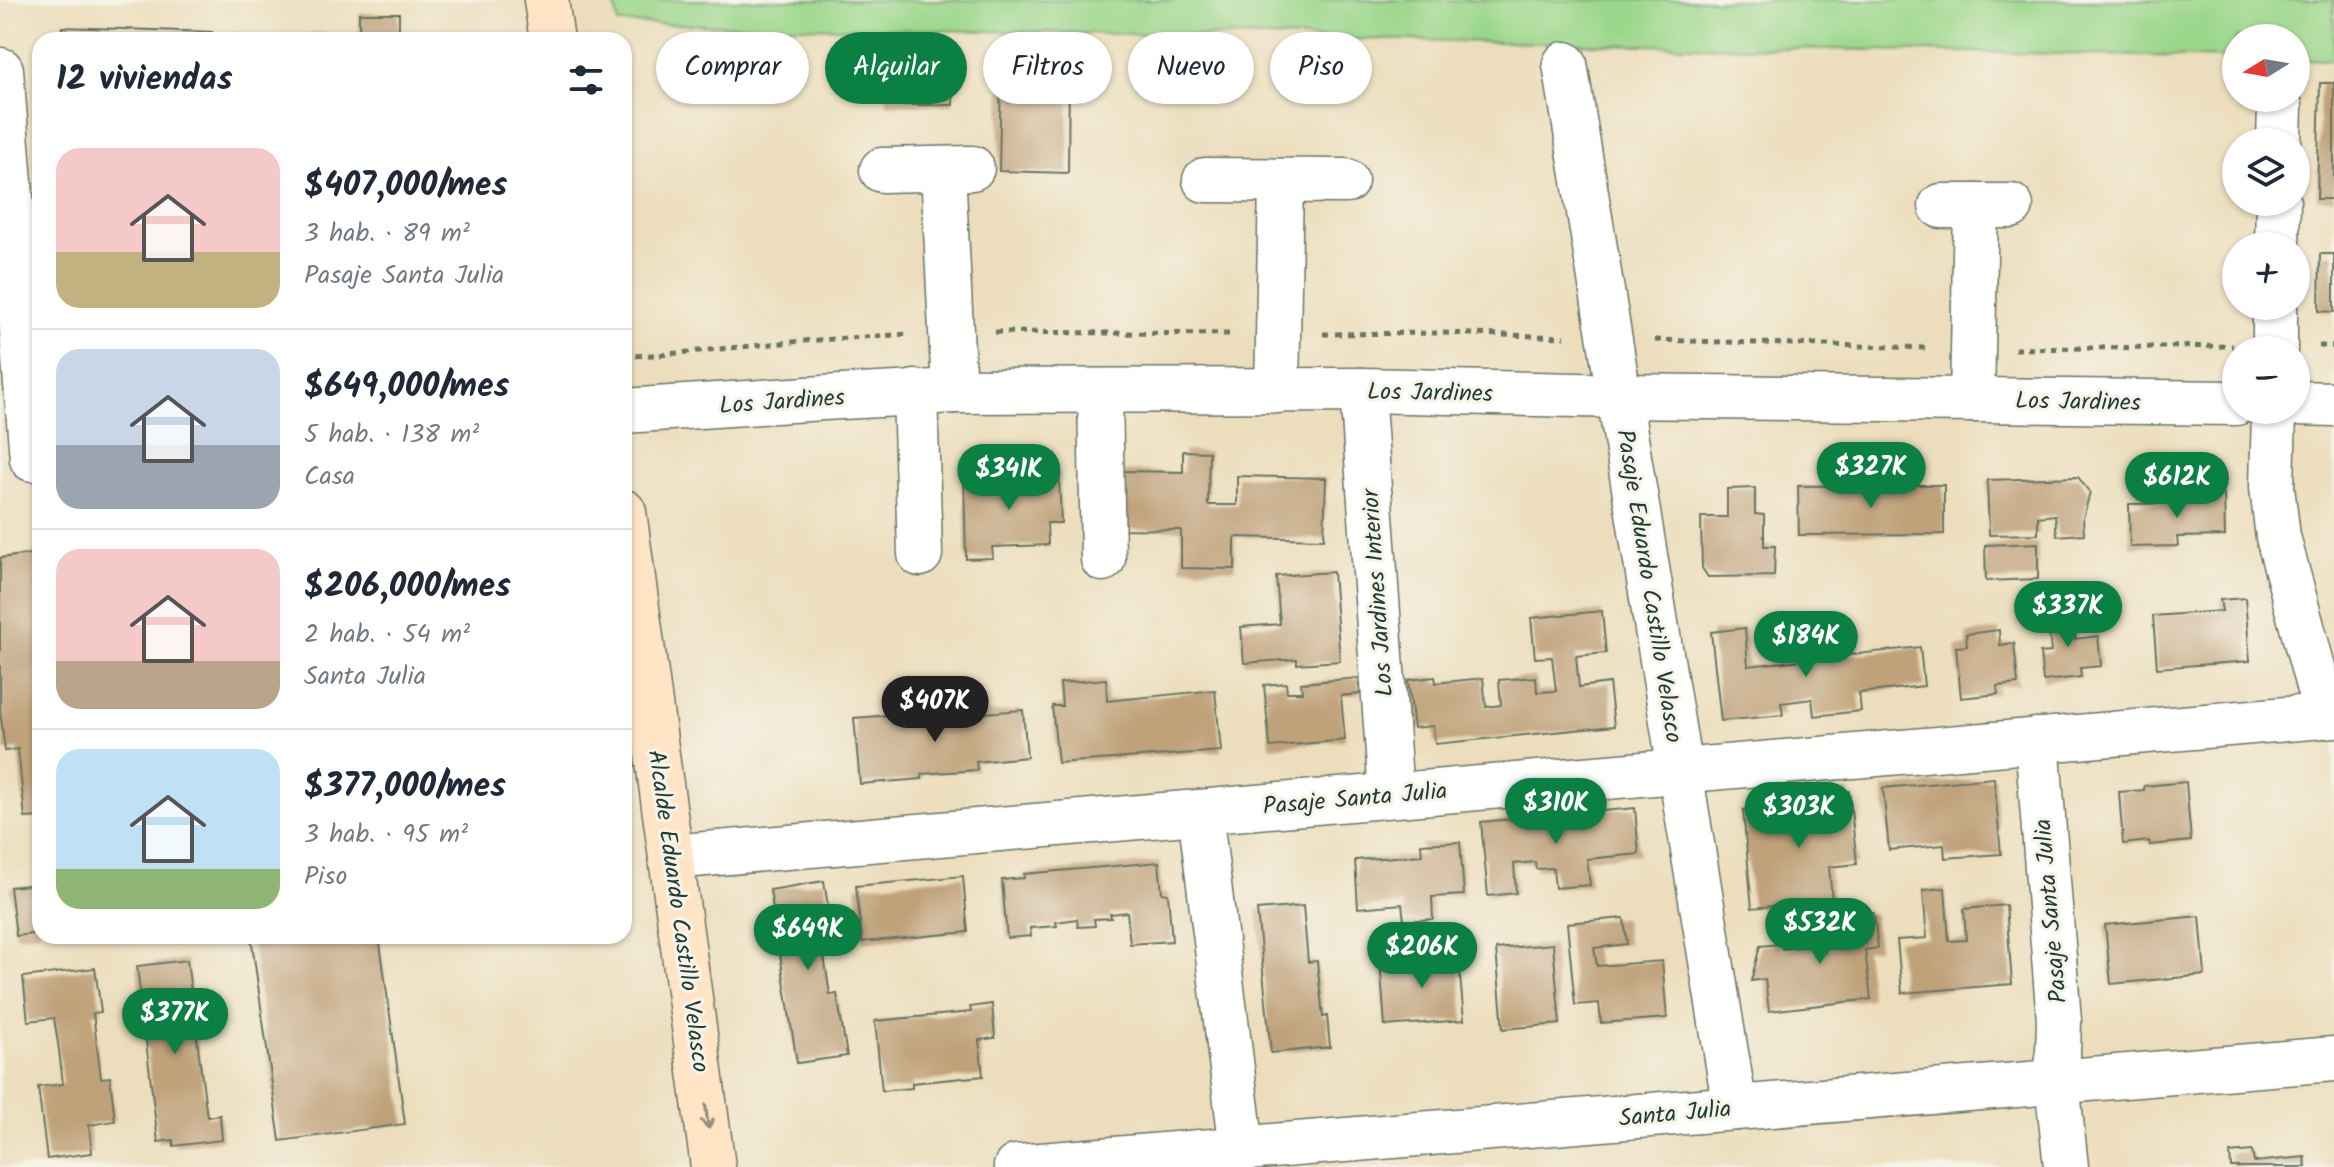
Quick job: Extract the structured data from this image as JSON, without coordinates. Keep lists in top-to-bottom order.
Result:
{
  "streets": {
    "main road": ["Alcalde Eduardo Castillo Velasco"],
    "street": [
      "Los Jardines",
      "Pasaje Eduardo Castillo Velasco",
      "Los Jardines Interior",
      "Pasaje Santa Julia",
      "Santa Julia"
    ]
  },
  "crossings": [
    ["Los Jardines", "Pasaje Eduardo Castillo Velasco"],
    ["Los Jardines", "Los Jardines Interior"],
    ["Pasaje Eduardo Castillo Velasco", "Pasaje Santa Julia"],
    ["Pasaje Eduardo Castillo Velasco", "Santa Julia"],
    ["Los Jardines Interior", "Pasaje Santa Julia"],
    ["Pasaje Santa Julia", "Alcalde Eduardo Castillo Velasco"],
    ["Pasaje Santa Julia", "Santa Julia"]
  ],
  "one_way": ["Alcalde Eduardo Castillo Velasco"],
  "north": "left",
  "page": {
    "map_buttons": ["+", "−"],
    "chip": [
      "Comprar",
      "Alquilar",
      "Filtros",
      "Nuevo",
      "Piso"
    ],
    "heading": "12 viviendas",
    "list": [
      {
        "name": "$407,000/mes",
        "note": "3 hab. · 89 m² · Pasaje Santa Julia"
      },
      {
        "name": "$649,000/mes",
        "note": "5 hab. · 138 m² · Casa"
      },
      {
        "name": "$206,000/mes",
        "note": "2 hab. · 54 m² · Santa Julia"
      },
      {
        "name": "$377,000/mes",
        "note": "3 hab. · 95 m² · Piso"
      }
    ],
    "price": [
      "$327K",
      "$341K",
      "$612K",
      "$337K",
      "$184K",
      "$407K",
      "$310K",
      "$303K",
      "$532K",
      "$649K",
      "$206K",
      "$377K"
    ]
  }
}
